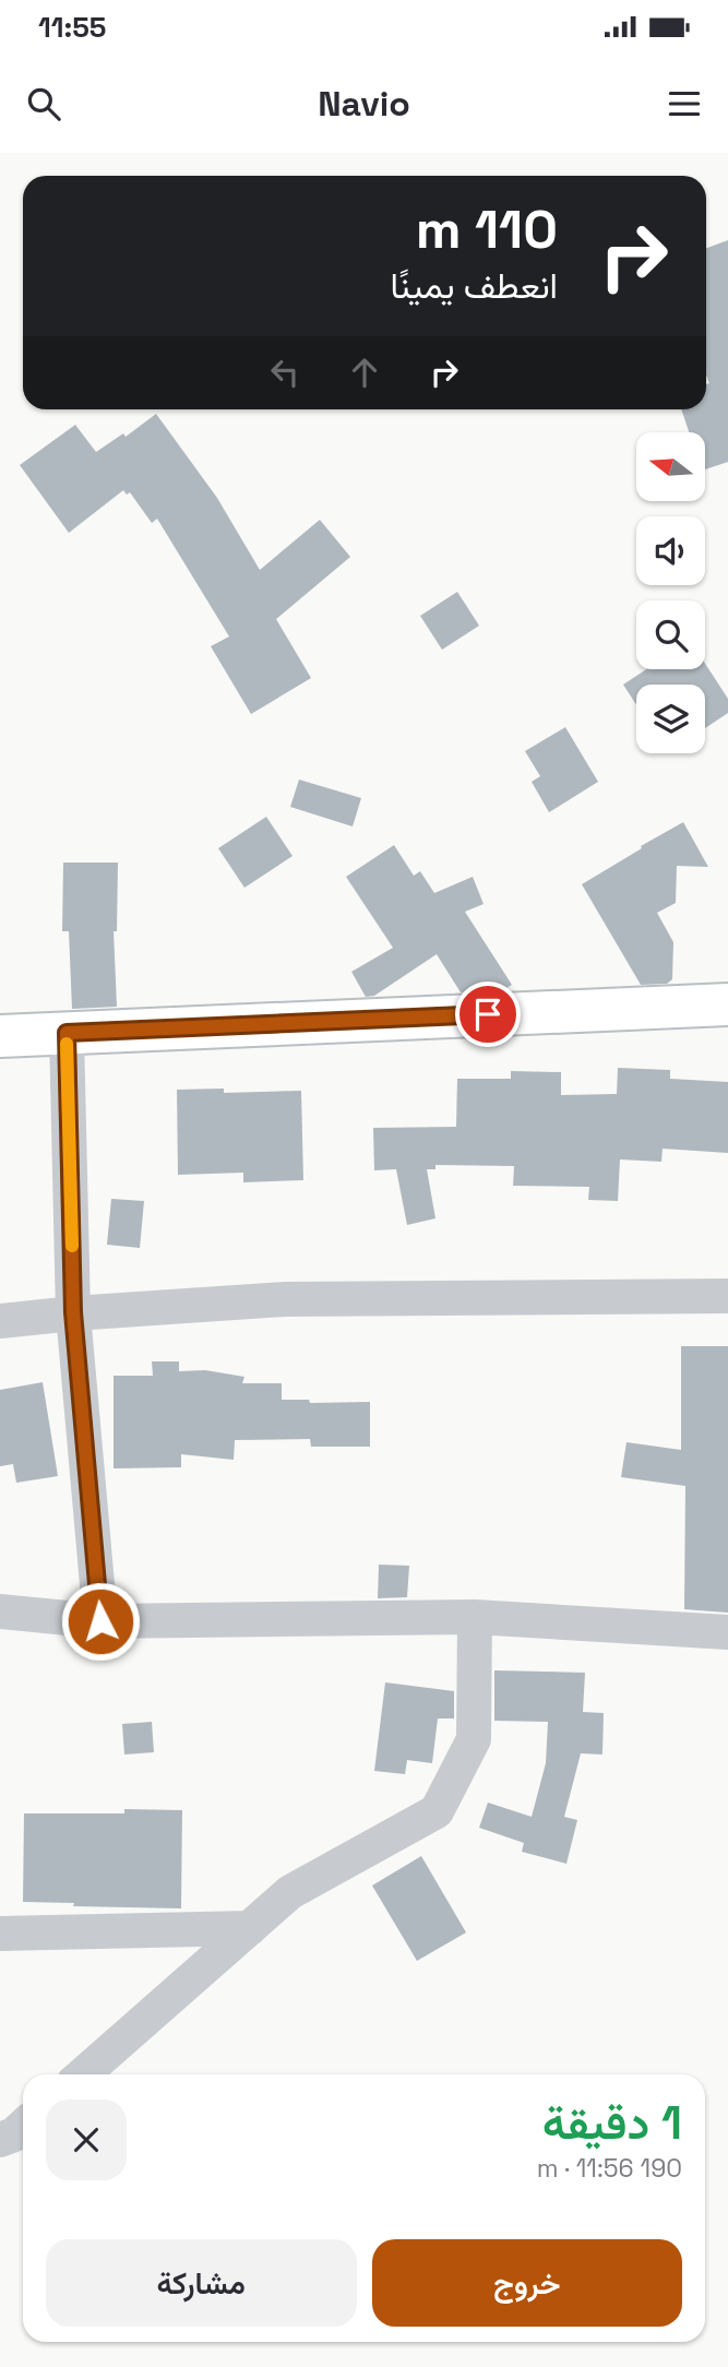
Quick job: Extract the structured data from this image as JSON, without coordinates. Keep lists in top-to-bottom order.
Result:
{
  "north": "left",
  "page": {
    "status": "11:55",
    "header": "Navio",
    "turn": ["110 m", "انعطف يمينًا"],
    "heading": ["1 دقيقة", "190 m · 11:56"],
    "buttons": ["خروج", "مشاركة"]
  }
}
